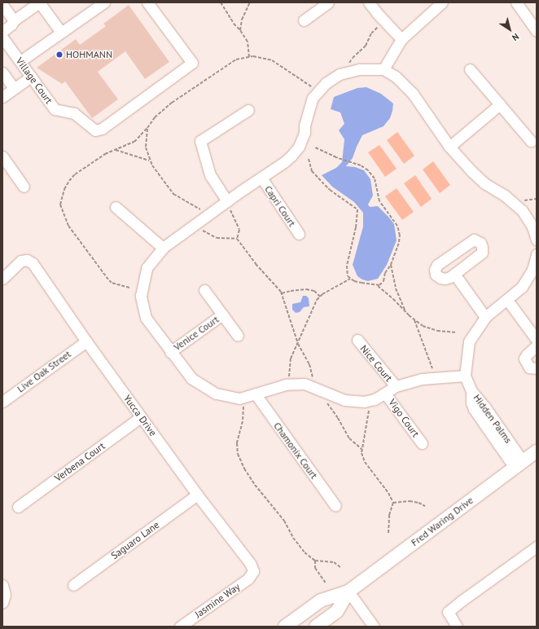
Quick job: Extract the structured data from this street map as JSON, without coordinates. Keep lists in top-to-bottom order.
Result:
{
  "streets": {
    "main road": ["Fred Waring Drive"],
    "street": [
      "Village Court",
      "Capri Court",
      "Venice Court",
      "Nice Court",
      "Live Oak Street",
      "Yucca Drive",
      "Vigo Court",
      "Hidden Palms",
      "Chamonix Court",
      "Verbena Court",
      "Saguaro Lane",
      "Jasmine Way"
    ]
  },
  "crossings": [
    ["Live Oak Street", "Yucca Drive"],
    ["Yucca Drive", "Verbena Court"],
    ["Yucca Drive", "Saguaro Lane"],
    ["Yucca Drive", "Jasmine Way"],
    ["Hidden Palms", "Fred Waring Drive"]
  ],
  "places": ["HOHMANN"],
  "north": "bottom right"
}
